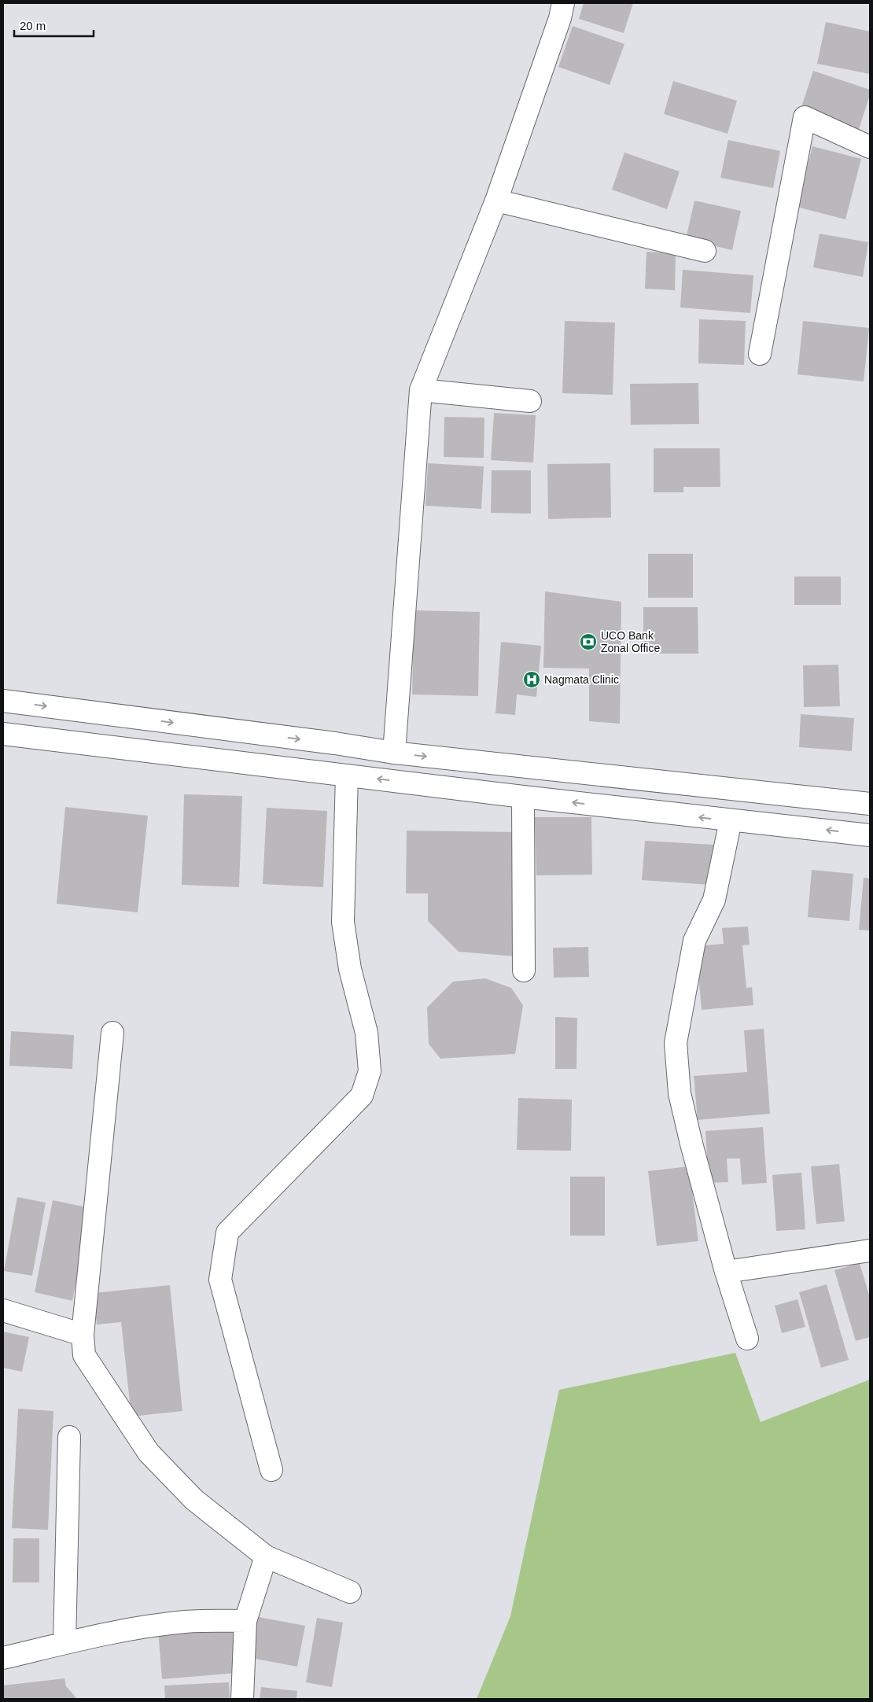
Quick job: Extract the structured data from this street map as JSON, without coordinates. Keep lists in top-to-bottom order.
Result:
{
  "places": {
    "bank": ["UCO Bank Zonal Office"],
    "hospital": ["Nagmata Clinic"]
  },
  "scale_bar": "20 m"
}
